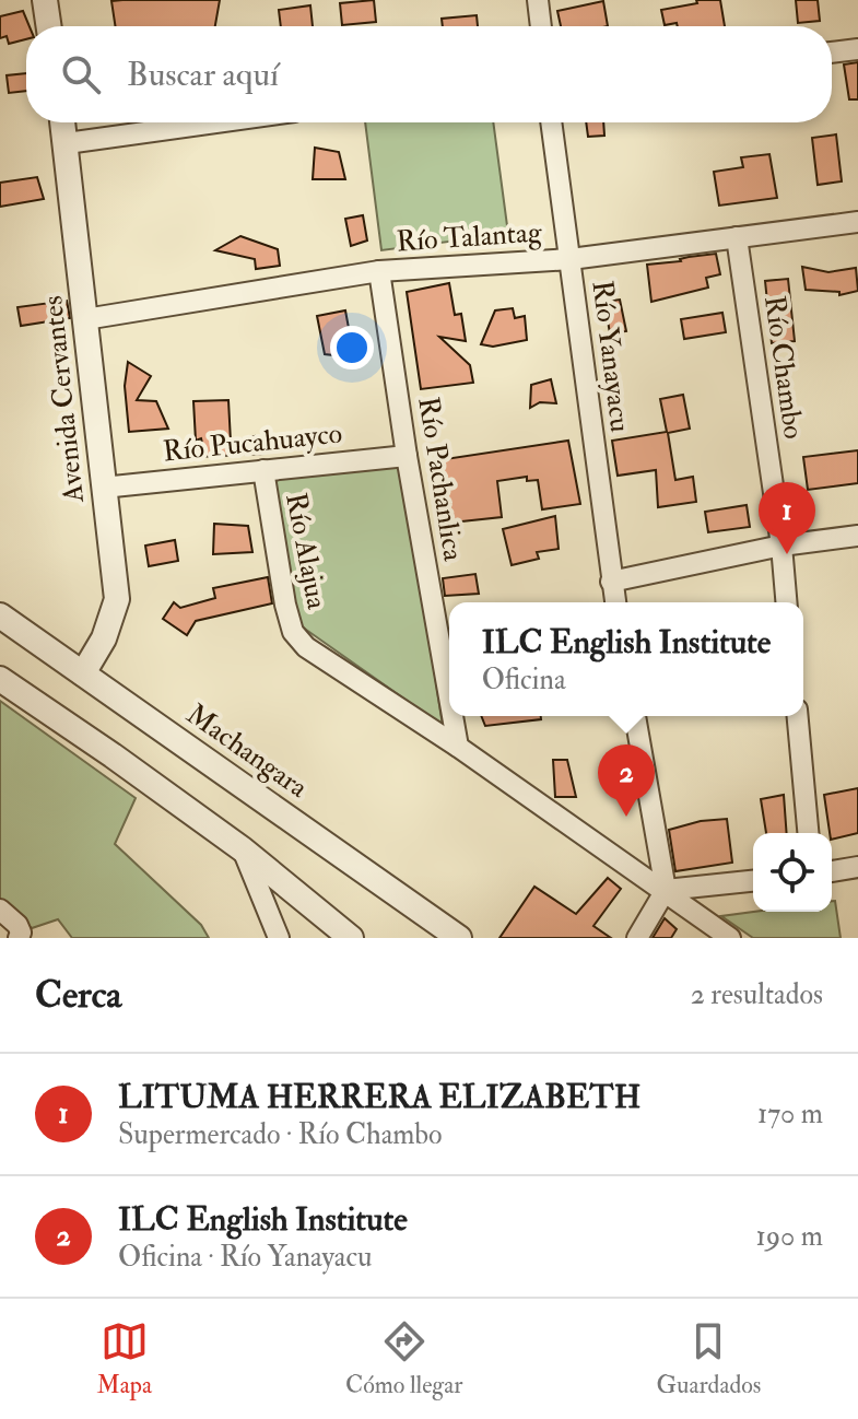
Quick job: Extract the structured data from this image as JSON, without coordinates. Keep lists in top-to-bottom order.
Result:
{
  "streets": {
    "street": [
      "Río Talantag",
      "Río Yanayacu",
      "Río Chambo",
      "Avenida Cervantes",
      "Río Pucahuayco",
      "Río Pachanlica",
      "Río Alajua",
      "Machangara"
    ]
  },
  "crossings": [
    ["Río Talantag", "Río Yanayacu"],
    ["Río Talantag", "Río Chambo"],
    ["Río Talantag", "Avenida Cervantes"],
    ["Río Talantag", "Río Pachanlica"],
    ["Avenida Cervantes", "Río Pucahuayco"],
    ["Avenida Cervantes", "Machangara"],
    ["Río Pucahuayco", "Río Pachanlica"],
    ["Río Pucahuayco", "Río Alajua"],
    ["Río Pachanlica", "Río Alajua"]
  ],
  "page": {
    "search": "Buscar aquí",
    "pins": ["1", "2"],
    "popup": ["ILC English Institute", "Oficina"],
    "heading": ["Cerca", "2 resultados"],
    "list": [
      {
        "mark": "1",
        "name": "LITUMA HERRERA ELIZABETH",
        "note": "Supermercado · Río Chambo",
        "value": "170 m"
      },
      {
        "mark": "2",
        "name": "ILC English Institute",
        "note": "Oficina · Río Yanayacu",
        "value": "190 m"
      }
    ],
    "nav": ["Mapa", "Cómo llegar", "Guardados"]
  }
}
